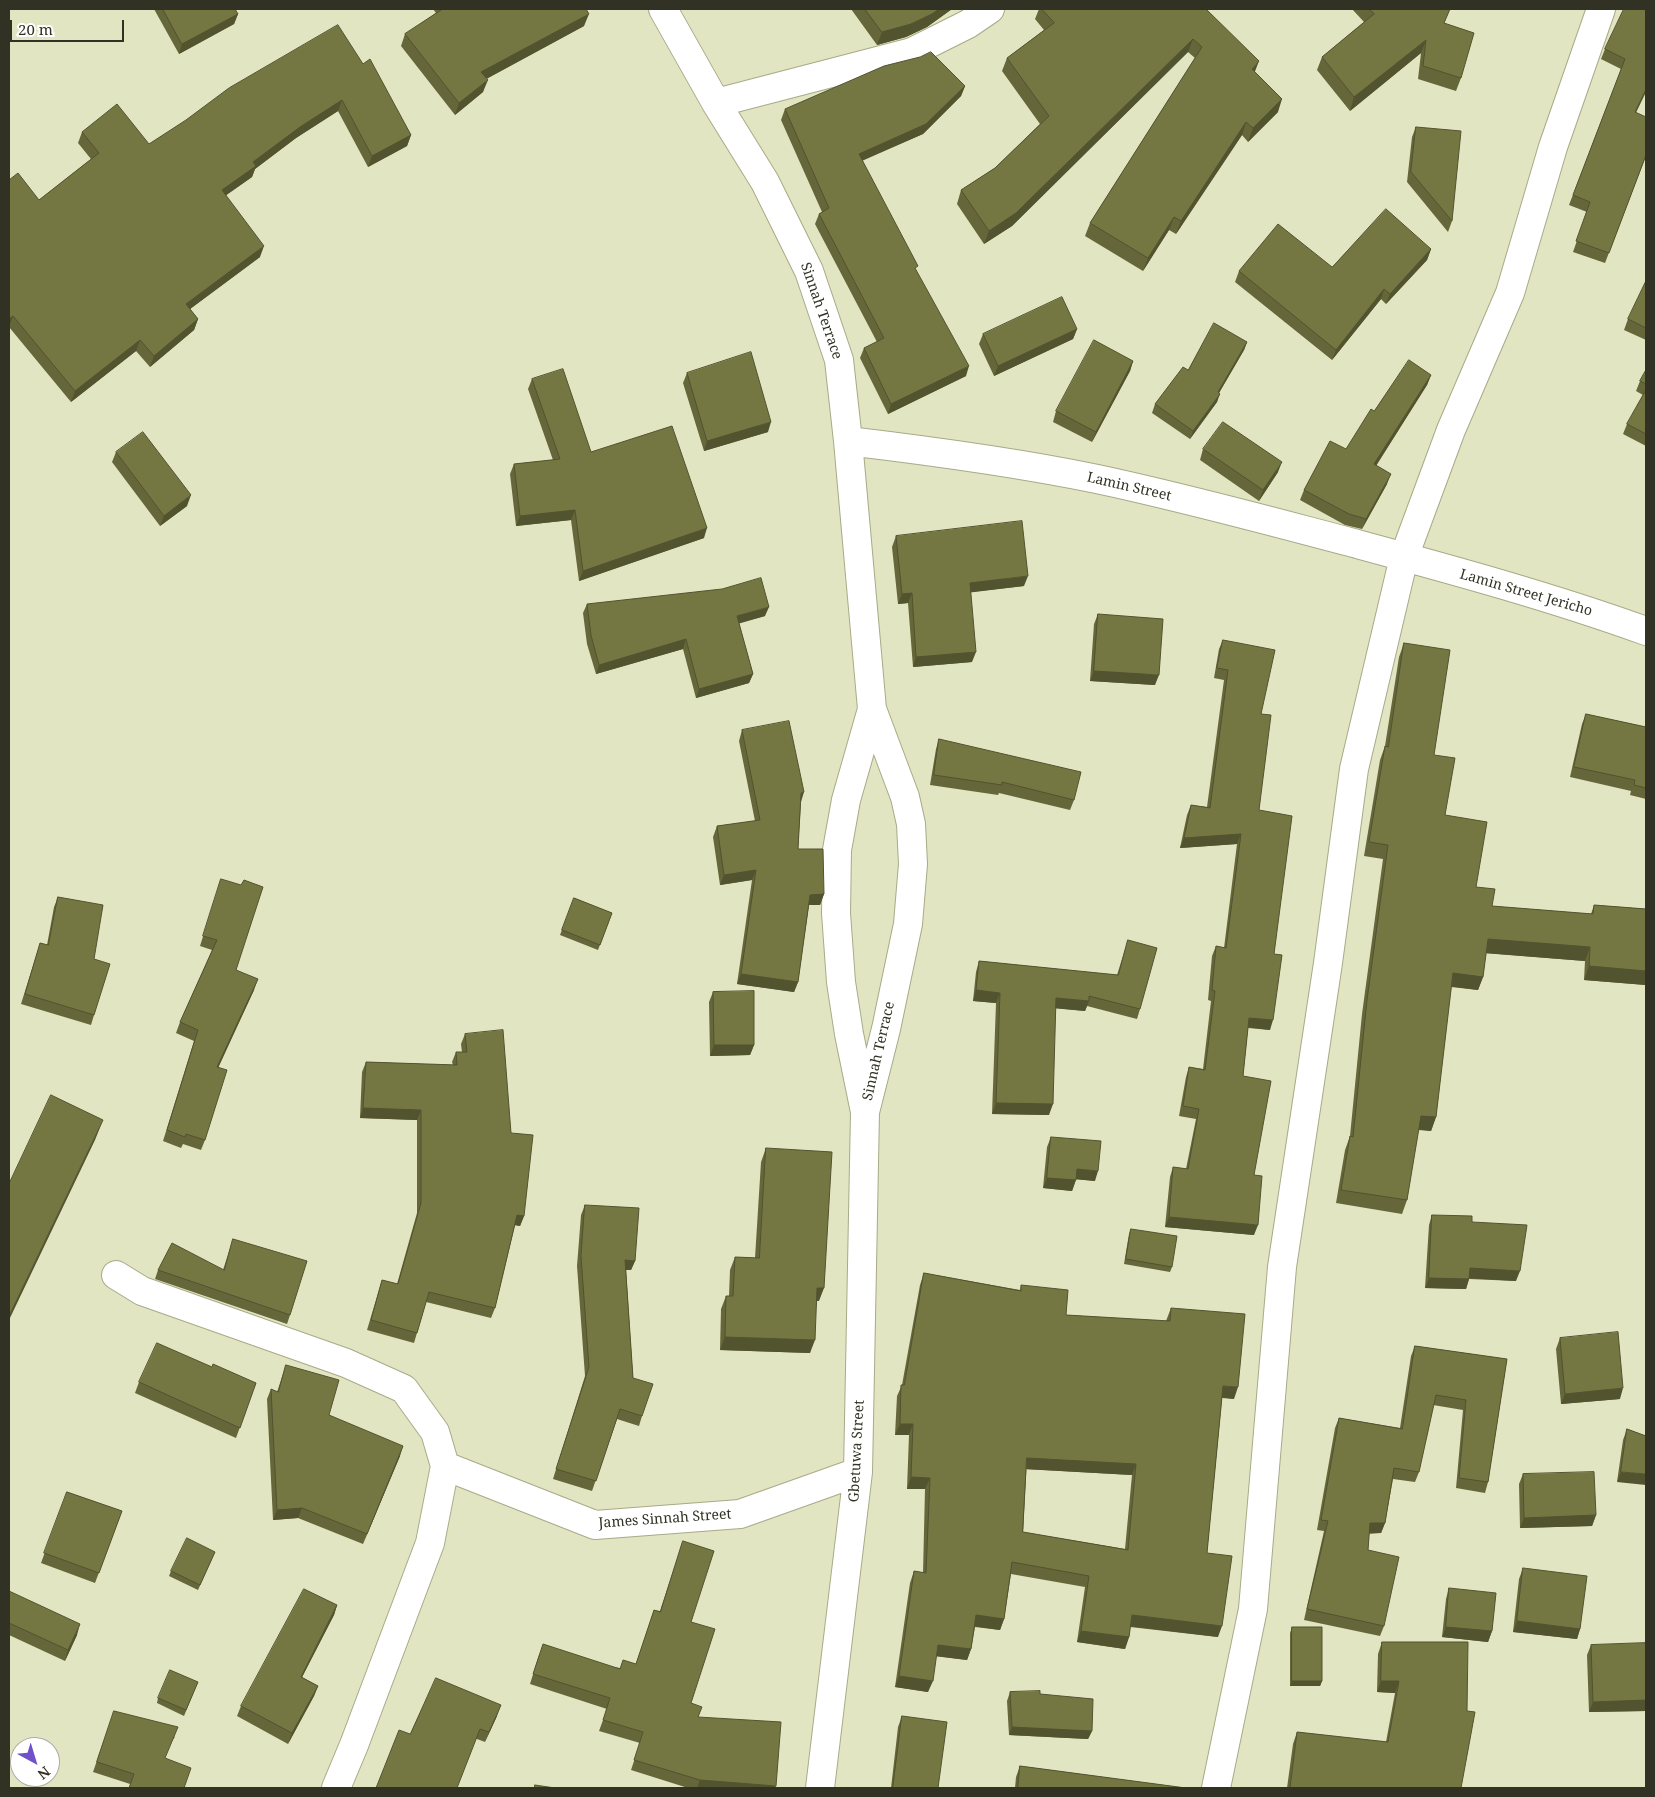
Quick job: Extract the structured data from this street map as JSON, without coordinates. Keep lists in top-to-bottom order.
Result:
{
  "streets": {
    "street": [
      "Sinnah Terrace",
      "Lamin Street",
      "Lamin Street Jericho",
      "Gbetuwa Street",
      "James Sinnah Street"
    ]
  },
  "crossings": [
    ["Sinnah Terrace", "Lamin Street"],
    ["Sinnah Terrace", "Gbetuwa Street"],
    ["Lamin Street", "Lamin Street Jericho"],
    ["Gbetuwa Street", "James Sinnah Street"]
  ],
  "scale_bar": "20 m",
  "north": "bottom right"
}
